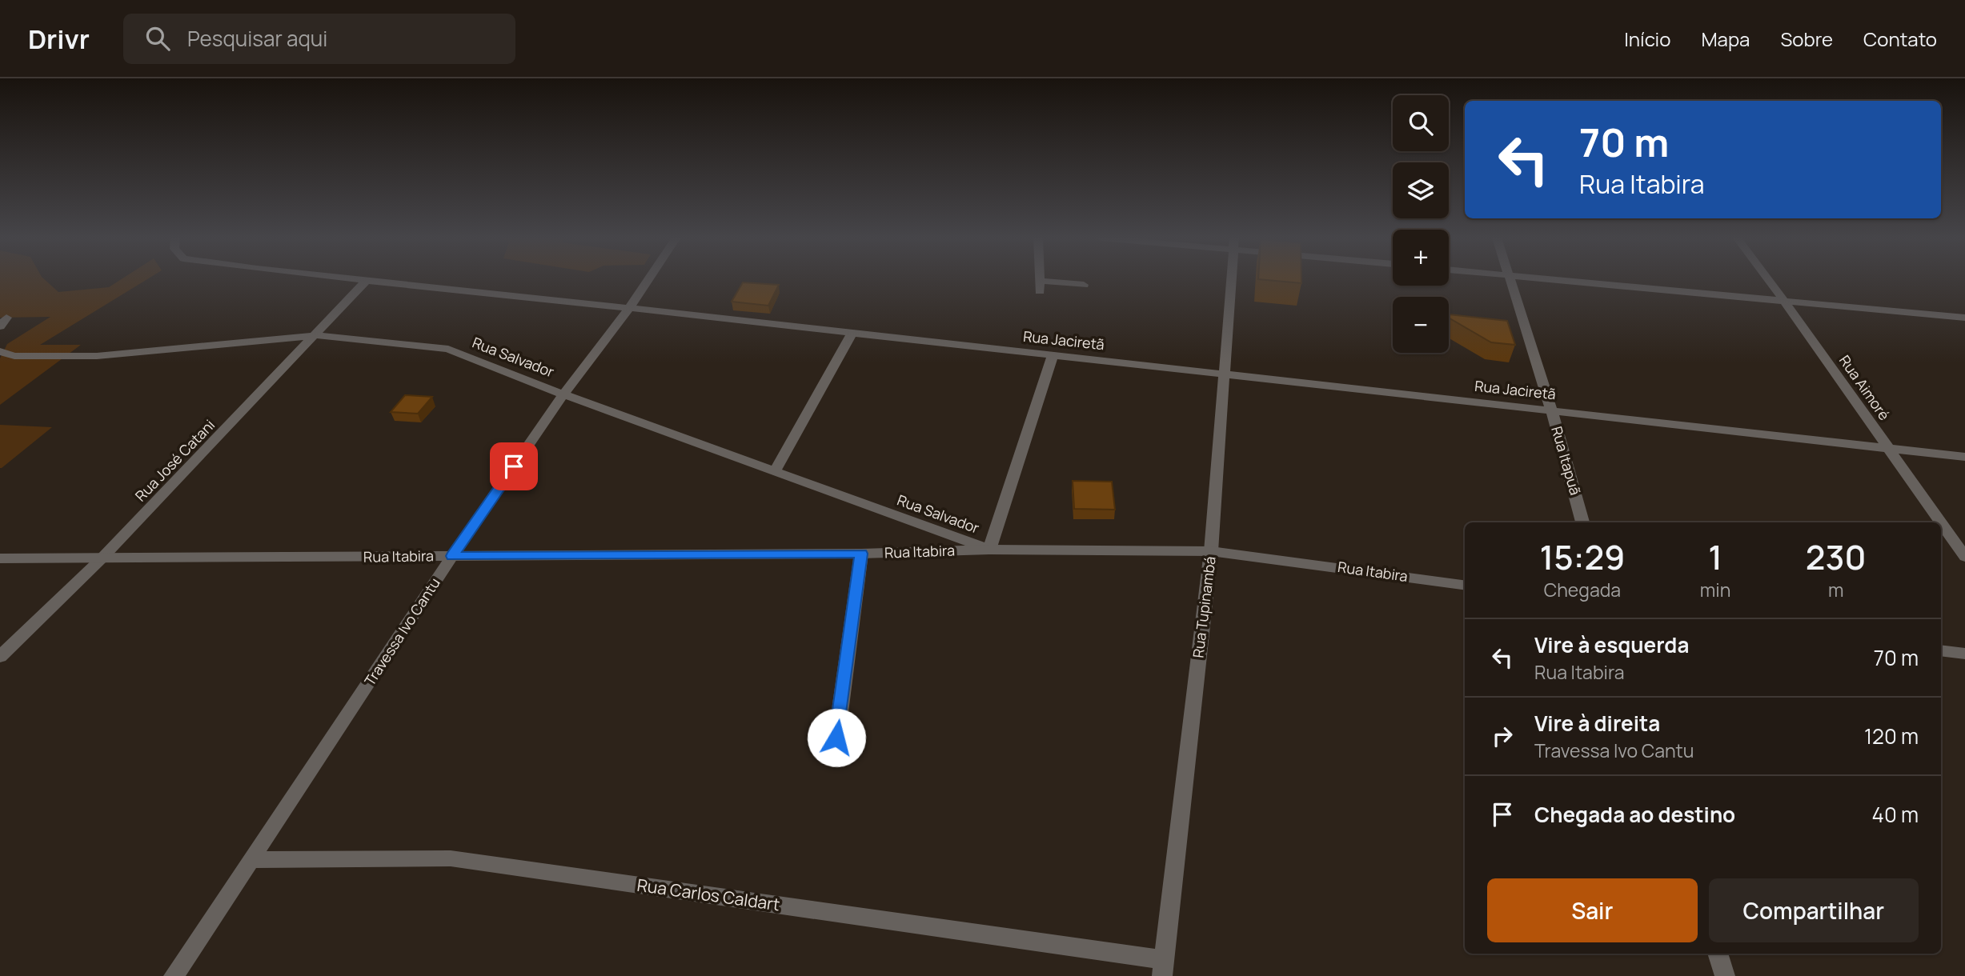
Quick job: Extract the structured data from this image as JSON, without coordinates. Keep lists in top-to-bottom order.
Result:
{
  "streets": {
    "street": [
      "Rua Jaciretã",
      "Rua Salvador",
      "Rua Aimoré",
      "Rua José Catani",
      "Rua Itapuã",
      "Rua Itabira",
      "Rua Tupinambá",
      "Travessa Ivo Cantu",
      "Rua Carlos Caldart"
    ]
  },
  "crossings": [
    ["Rua Jaciretã", "Rua Aimoré"],
    ["Rua Jaciretã", "Rua José Catani"],
    ["Rua Jaciretã", "Rua Itapuã"],
    ["Rua Jaciretã", "Rua Tupinambá"],
    ["Rua Jaciretã", "Travessa Ivo Cantu"],
    ["Rua Salvador", "Rua José Catani"],
    ["Rua Salvador", "Rua Itabira"],
    ["Rua Salvador", "Travessa Ivo Cantu"],
    ["Rua José Catani", "Rua Itabira"],
    ["Rua Itabira", "Rua Tupinambá"],
    ["Rua Itabira", "Travessa Ivo Cantu"],
    ["Rua Tupinambá", "Rua Carlos Caldart"],
    ["Travessa Ivo Cantu", "Rua Carlos Caldart"]
  ],
  "page": {
    "header": "Drivr",
    "search": "Pesquisar aqui",
    "nav": [
      "Início",
      "Mapa",
      "Sobre",
      "Contato"
    ],
    "map_buttons": ["+", "−"],
    "turn": ["70 m", "Rua Itabira"],
    "eta": [
      "15:29",
      "Chegada",
      "1",
      "min",
      "230",
      "m"
    ],
    "list": [
      {
        "name": "Vire à esquerda",
        "note": "Rua Itabira",
        "value": "70 m"
      },
      {
        "name": "Vire à direita",
        "note": "Travessa Ivo Cantu",
        "value": "120 m"
      },
      {
        "name": "Chegada ao destino",
        "value": "40 m"
      }
    ],
    "buttons": ["Sair", "Compartilhar"]
  }
}
